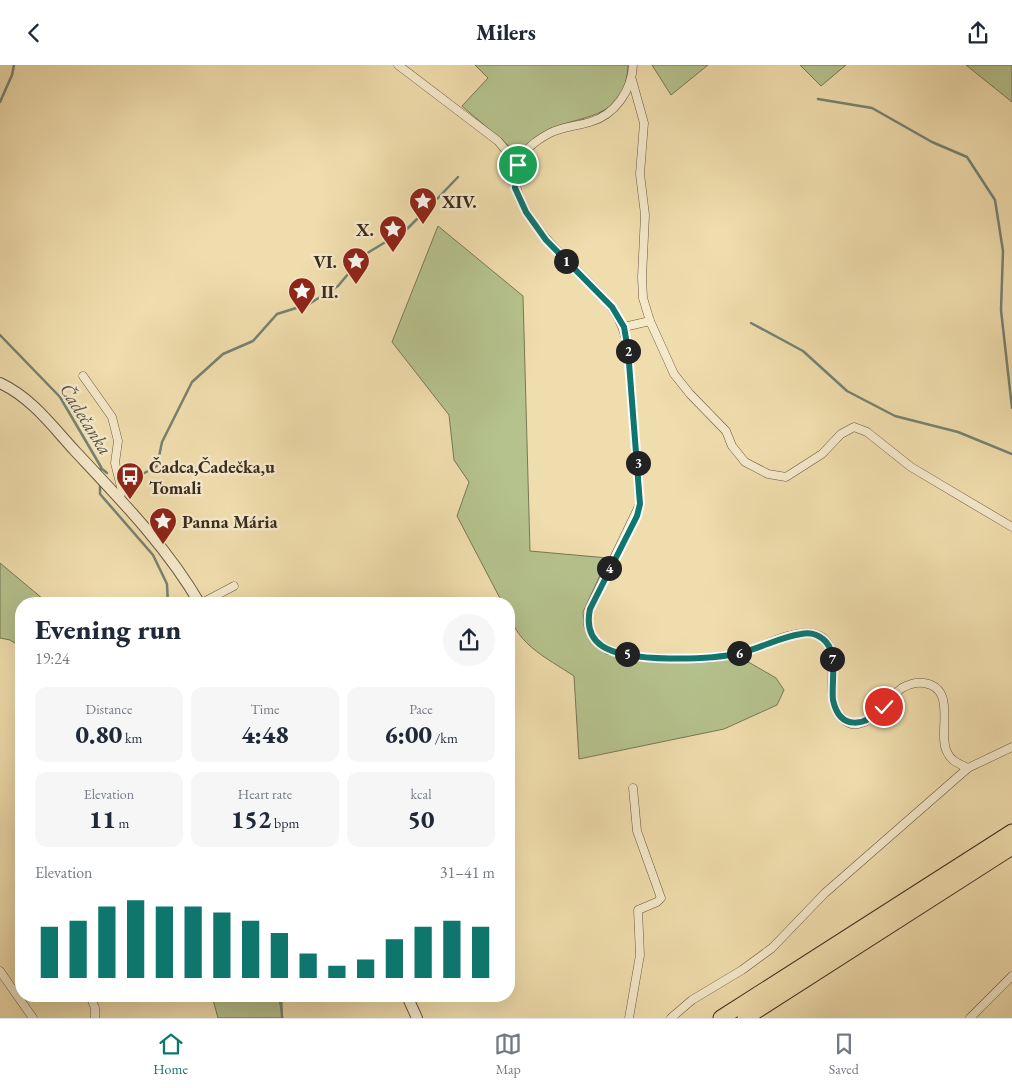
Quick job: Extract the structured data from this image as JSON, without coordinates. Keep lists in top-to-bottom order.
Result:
{
  "water": ["Čadečanka"],
  "places": {
    "place": [
      "XIV.",
      "X.",
      "VI.",
      "II.",
      "Panna Mária"
    ],
    "bus stop": ["Čadca,Čadečka,u Tomali"]
  },
  "page": {
    "header": "Milers",
    "pins": [
      "1",
      "2",
      "3",
      "4",
      "6",
      "5",
      "7"
    ],
    "heading": ["Evening run", "19:24"],
    "stats": [
      ["Distance", "0.80 km"],
      ["Time", "4:48"],
      ["Pace", "6:00 /km"],
      ["Elevation", "11 m"],
      ["Heart rate", "152 bpm"],
      ["kcal", "50"]
    ],
    "chart": ["Elevation", "31–41 m"],
    "tabs": ["Home", "Map", "Saved"]
  }
}
